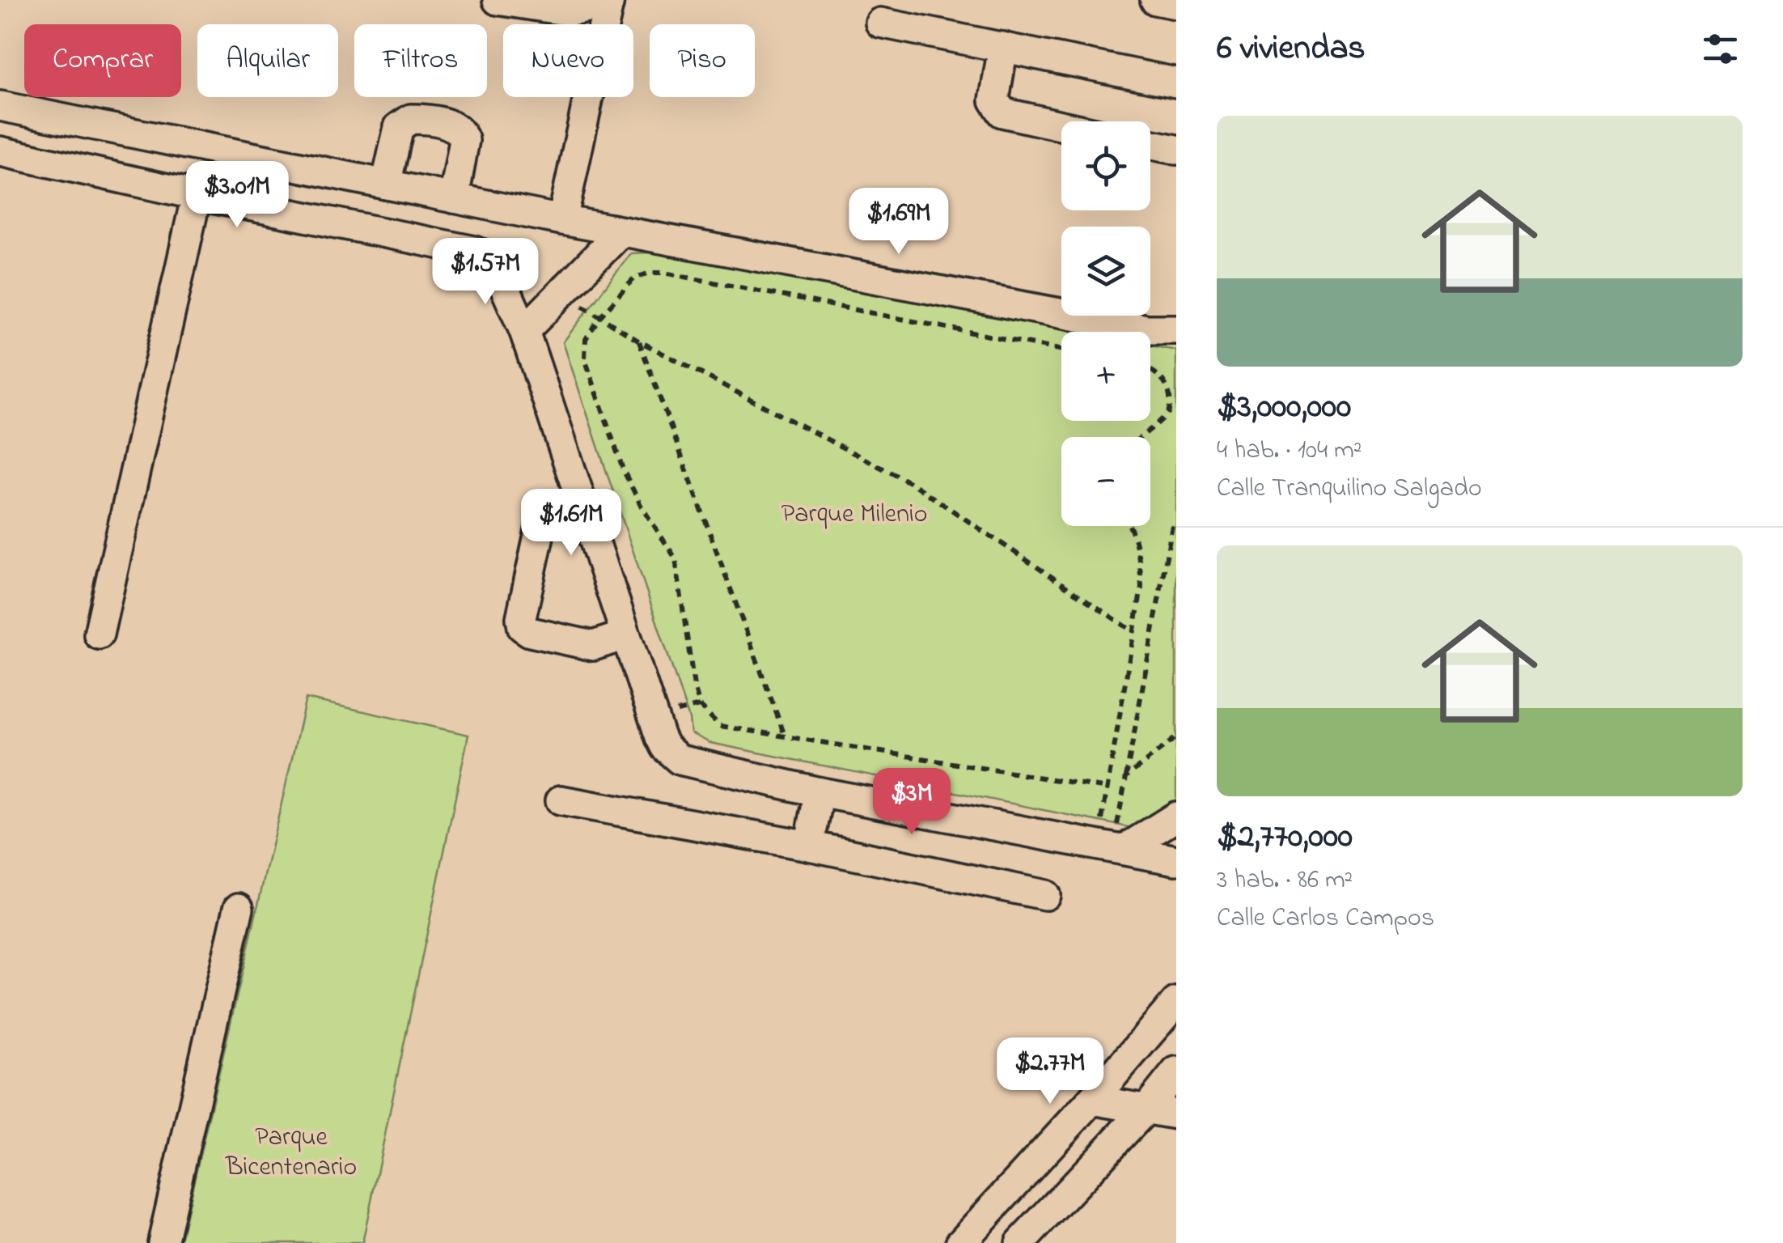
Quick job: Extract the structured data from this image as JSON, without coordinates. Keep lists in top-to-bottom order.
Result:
{
  "parks": ["Parque Milenio", "Parque Bicentenario"],
  "page": {
    "heading": "6 viviendas",
    "chip": [
      "Comprar",
      "Alquilar",
      "Filtros",
      "Nuevo",
      "Piso"
    ],
    "list": [
      {
        "name": "$3,000,000",
        "note": "4 hab. · 104 m² · Calle Tranquilino Salgado"
      },
      {
        "name": "$2,770,000",
        "note": "3 hab. · 86 m² · Calle Carlos Campos"
      }
    ],
    "map_buttons": ["+", "−"],
    "price": [
      "$3.01M",
      "$1.69M",
      "$1.57M",
      "$1.61M",
      "$3M",
      "$2.77M"
    ]
  }
}
